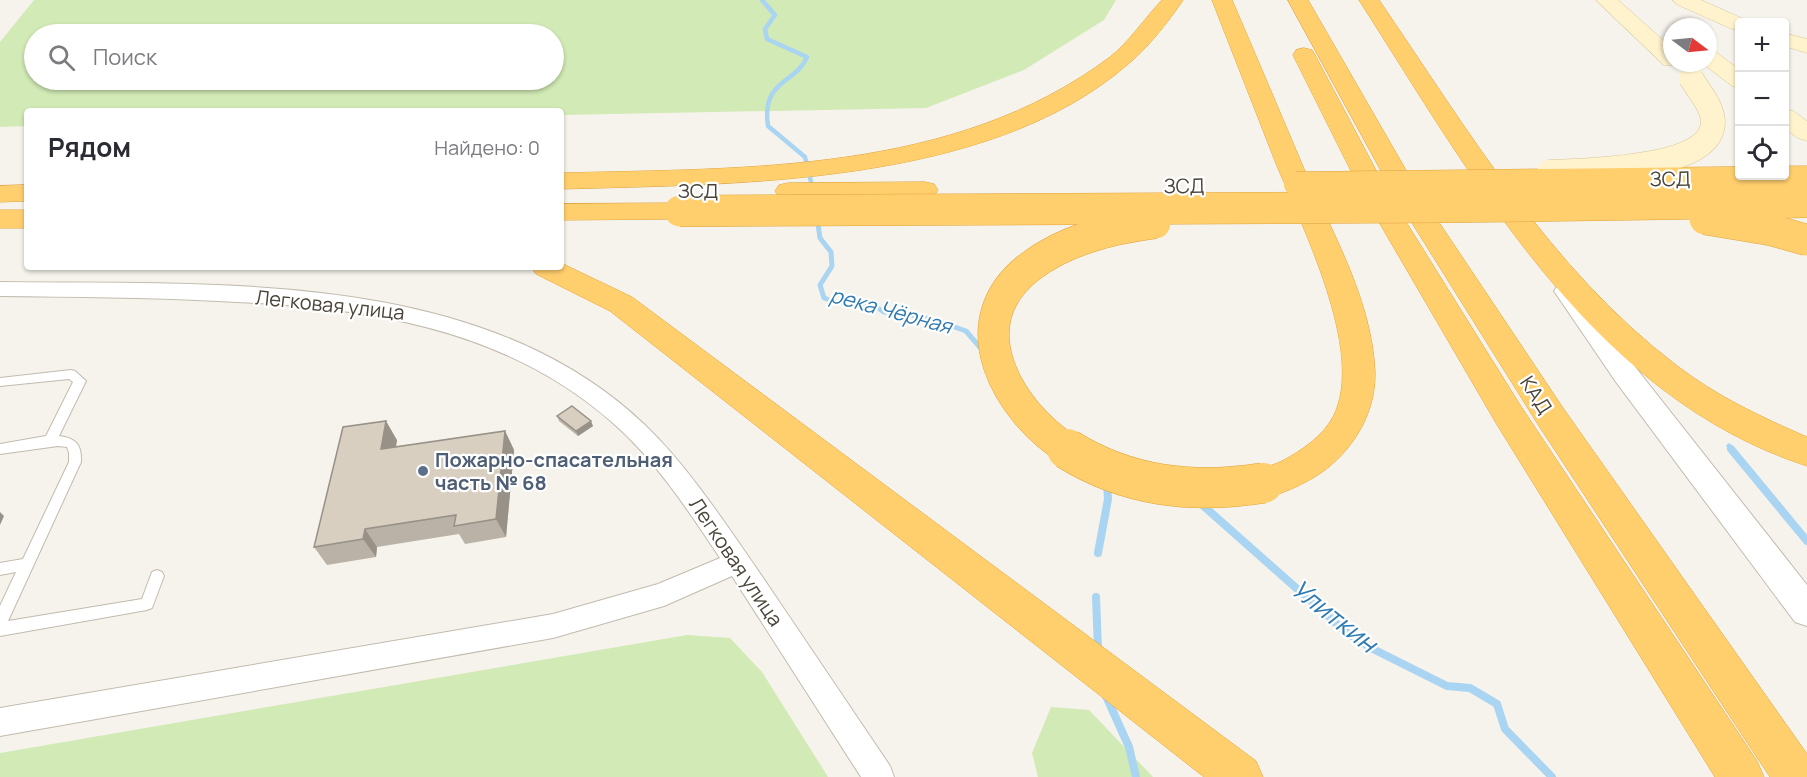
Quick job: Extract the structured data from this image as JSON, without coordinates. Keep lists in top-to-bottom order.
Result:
{
  "streets": {
    "highway": ["ЗСД", "КАД"],
    "street": ["Легковая улица"]
  },
  "water": ["река Чёрная", "Улиткин"],
  "places": ["Пожарно-спасательная часть № 68"],
  "north": "right",
  "page": {
    "map_buttons": ["+", "−"],
    "search": "Поиск",
    "heading": ["Рядом", "Найдено: 0"]
  }
}
